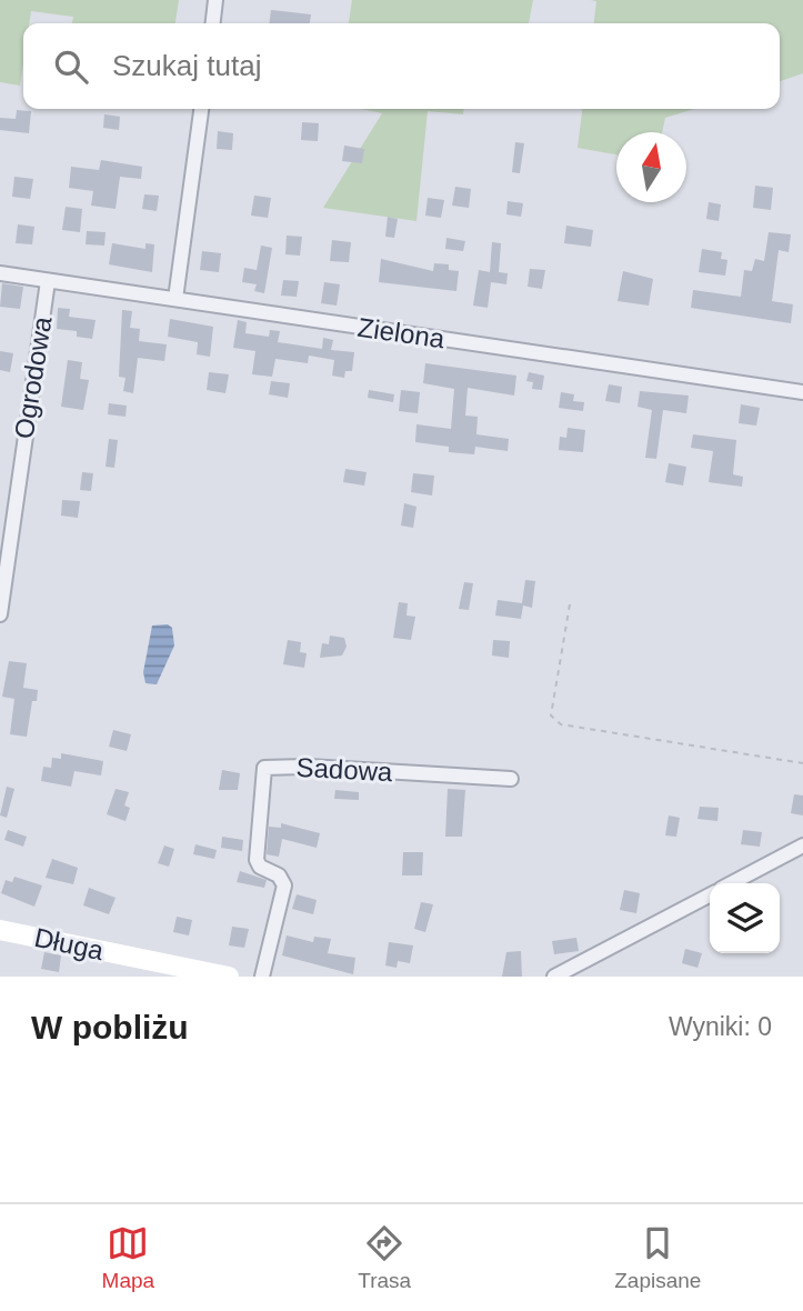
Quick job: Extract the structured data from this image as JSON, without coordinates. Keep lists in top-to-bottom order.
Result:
{
  "streets": {
    "street": [
      "Zielona",
      "Ogrodowa",
      "Sadowa",
      "Długa"
    ]
  },
  "crossings": [
    ["Zielona", "Ogrodowa"]
  ],
  "north": "top",
  "page": {
    "search": "Szukaj tutaj",
    "heading": ["W pobliżu", "Wyniki: 0"],
    "nav": ["Mapa", "Trasa", "Zapisane"]
  }
}
